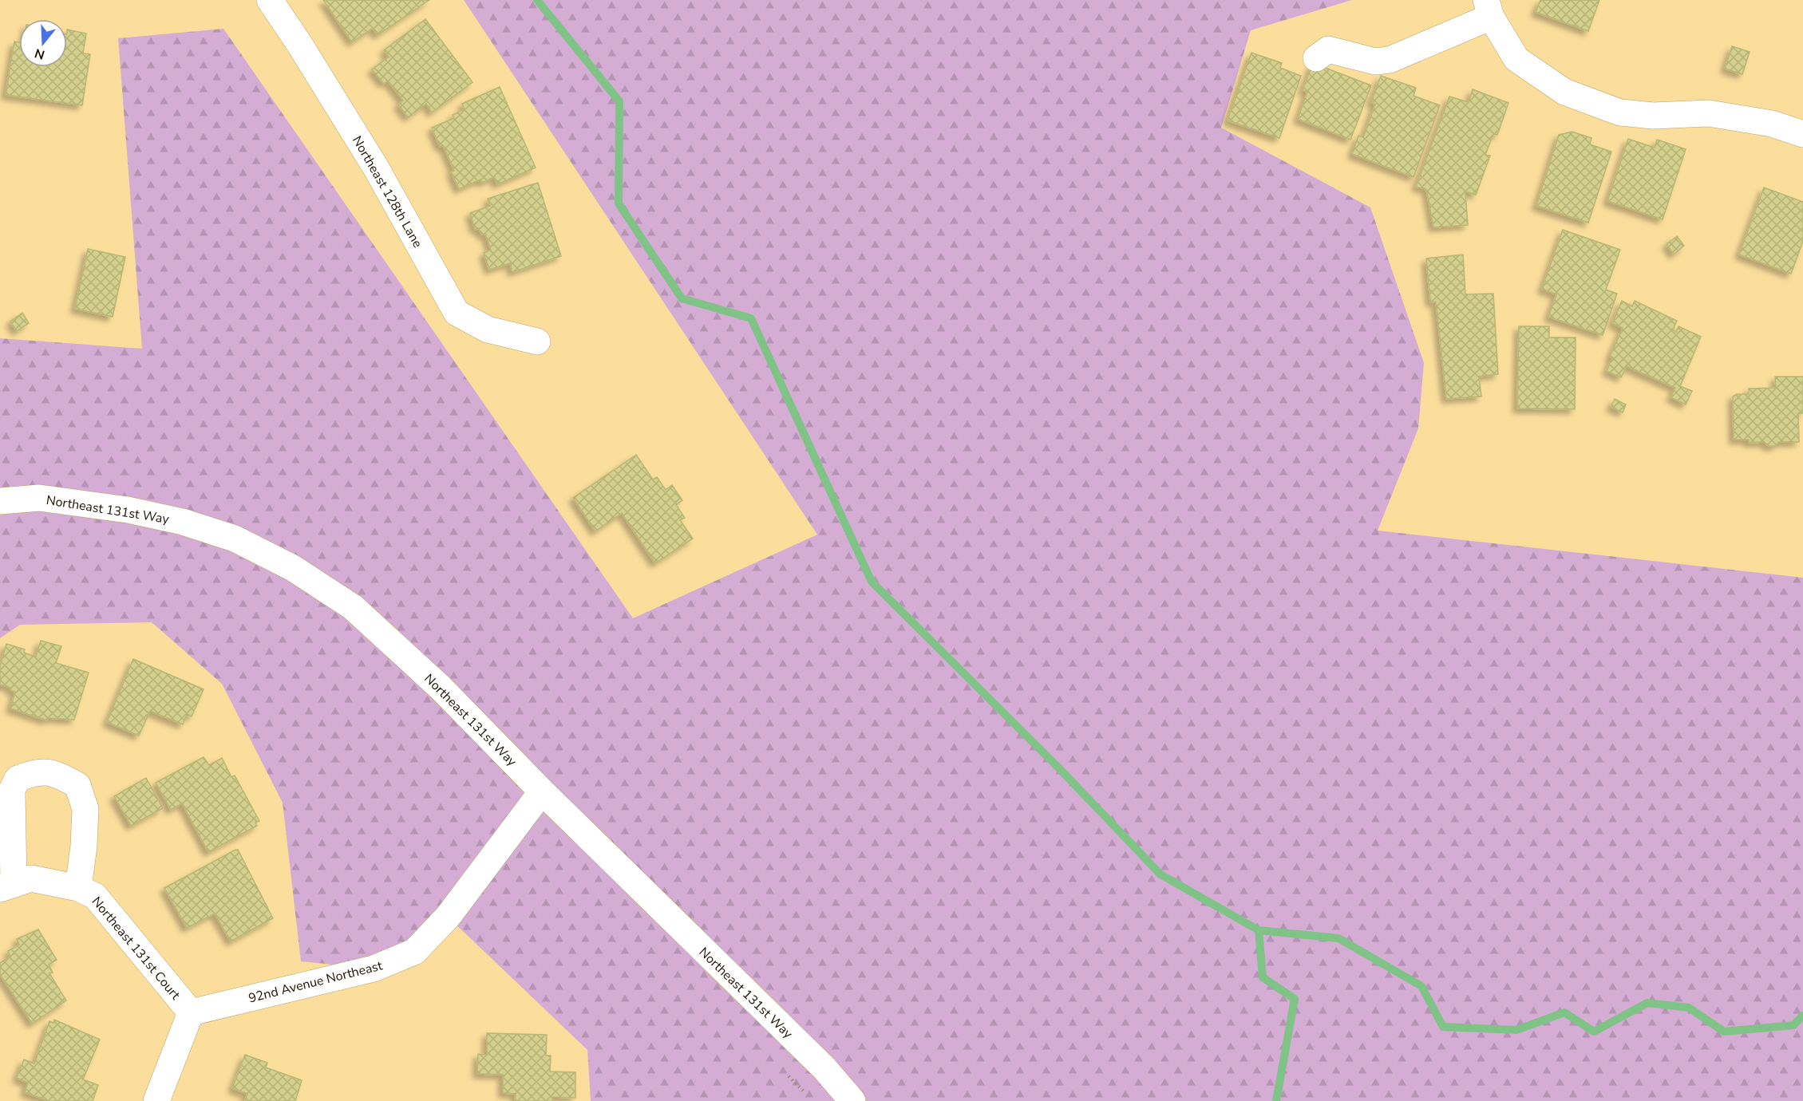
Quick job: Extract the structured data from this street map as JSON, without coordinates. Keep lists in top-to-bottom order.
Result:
{
  "streets": {
    "street": [
      "Northeast 128th Lane",
      "Northeast 131st Way",
      "Northeast 131st Court",
      "92nd Avenue Northeast"
    ]
  },
  "crossings": [
    ["Northeast 131st Way", "92nd Avenue Northeast"],
    ["Northeast 131st Court", "92nd Avenue Northeast"]
  ],
  "north": "bottom"
}
